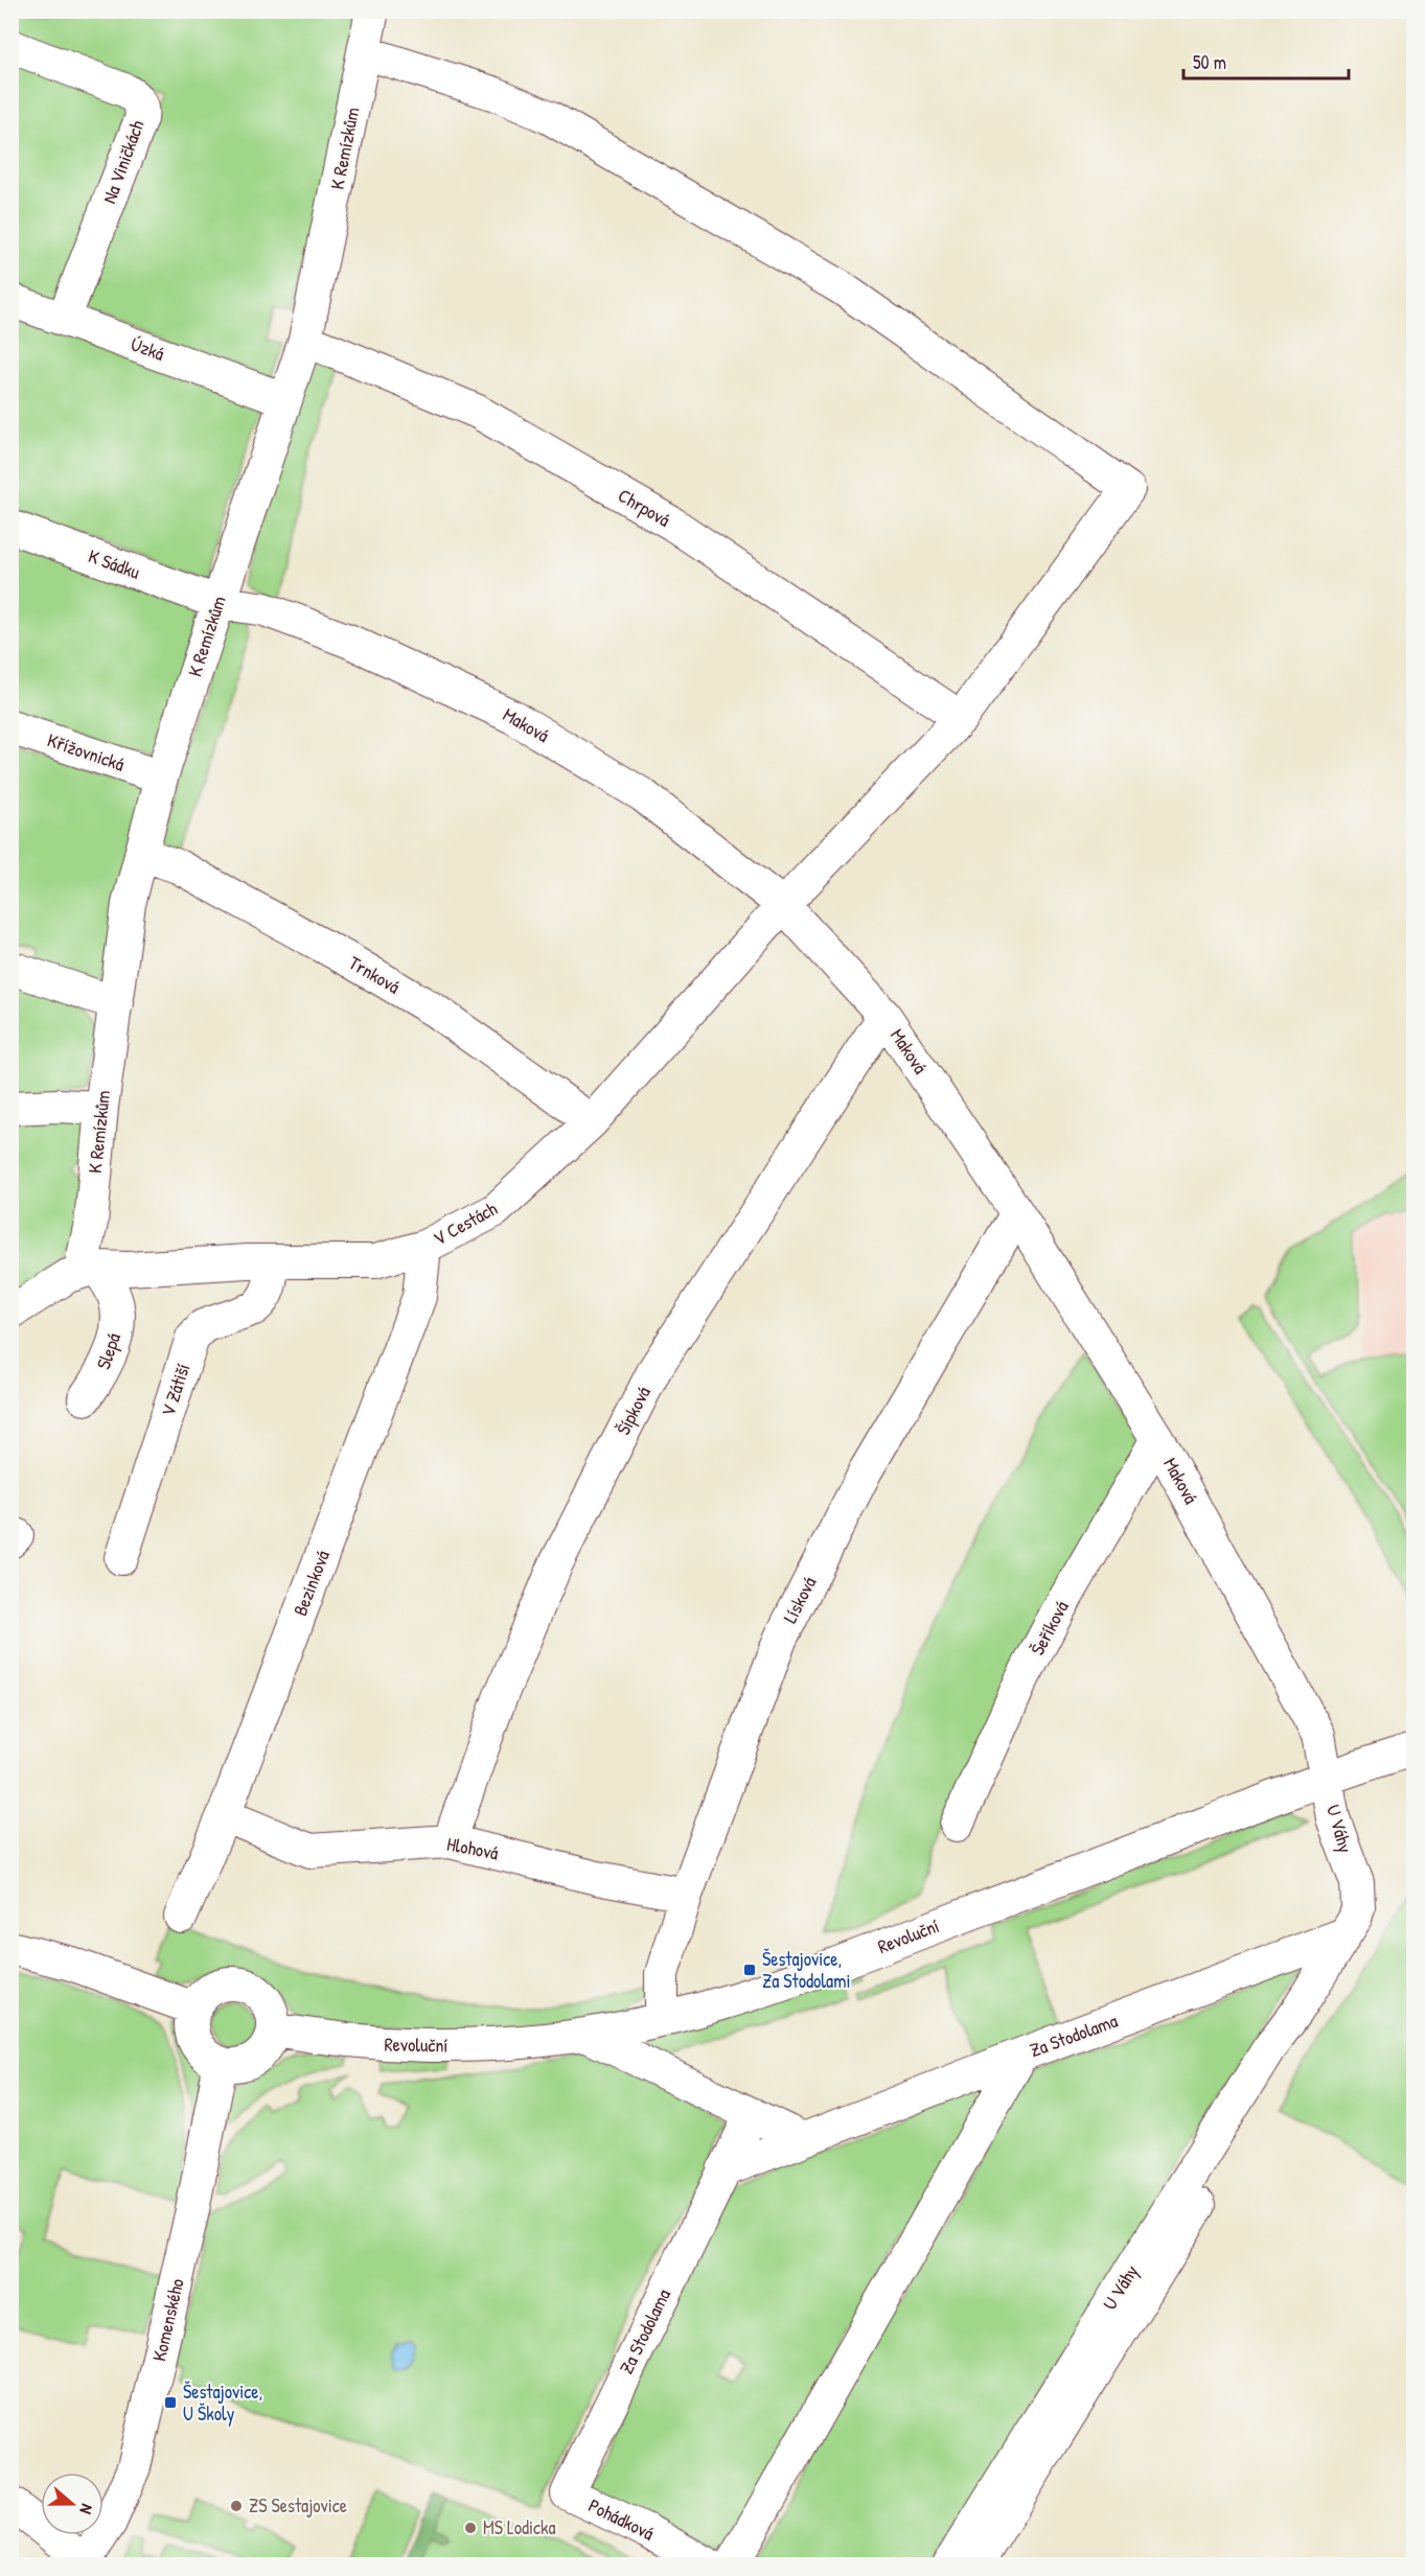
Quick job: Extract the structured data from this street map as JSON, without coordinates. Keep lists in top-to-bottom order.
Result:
{
  "streets": {
    "street": [
      "K Remízkům",
      "Na Viničkách",
      "Úzká",
      "Chrpová",
      "K Sádku",
      "Maková",
      "Křížovnická",
      "Trnková",
      "V Cestách",
      "Slepá",
      "V Zátiší",
      "Šípková",
      "Bezinková",
      "Lísková",
      "Šeříková",
      "U Váhy",
      "Hlohová",
      "Revoluční",
      "Za Stodolama",
      "Komenského",
      "Pohádková"
    ]
  },
  "crossings": [
    ["K Remízkům", "Úzká"],
    ["K Remízkům", "Chrpová"],
    ["K Remízkům", "K Sádku"],
    ["K Remízkům", "Maková"],
    ["K Remízkům", "Křížovnická"],
    ["K Remízkům", "Trnková"],
    ["K Remízkům", "V Cestách"],
    ["K Remízkům", "Slepá"],
    ["Na Viničkách", "Úzká"],
    ["Chrpová", "V Cestách"],
    ["K Sádku", "Maková"],
    ["Maková", "V Cestách"],
    ["Maková", "Šípková"],
    ["Maková", "Lísková"],
    ["Maková", "Šeříková"],
    ["Maková", "U Váhy"],
    ["Maková", "Revoluční"],
    ["Trnková", "V Cestách"],
    ["V Cestách", "Slepá"],
    ["V Cestách", "V Zátiší"],
    ["V Cestách", "Bezinková"],
    ["Šípková", "Hlohová"],
    ["Bezinková", "Hlohová"],
    ["Lísková", "Hlohová"],
    ["Lísková", "Revoluční"],
    ["U Váhy", "Revoluční"],
    ["U Váhy", "Za Stodolama"],
    ["Revoluční", "Komenského"],
    ["Za Stodolama", "Pohádková"]
  ],
  "places": {
    "transit": ["Šestajovice, Za Stodolami", "Šestajovice, U Školy"],
    "other": ["ZS Sestajovice", "MS Lodicka"]
  },
  "scale_bar": "50 m",
  "north": "right"
}
